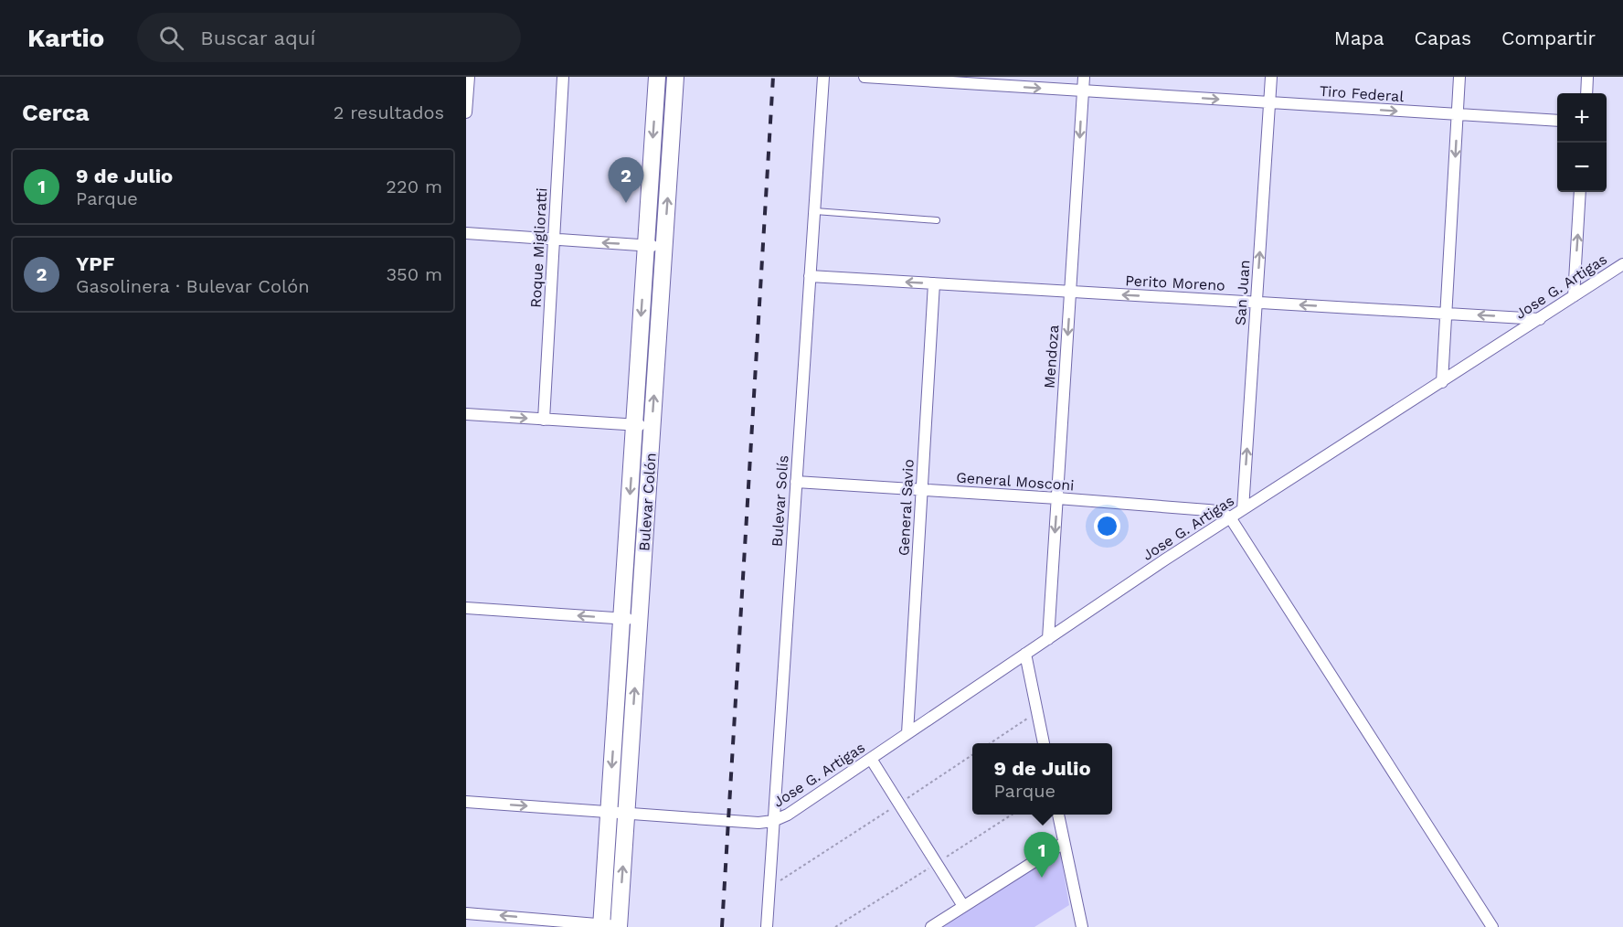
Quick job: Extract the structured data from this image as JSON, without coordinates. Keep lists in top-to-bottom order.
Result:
{
  "streets": {
    "main road": ["Bulevar Colón"],
    "street": [
      "Tiro Federal",
      "Roque Miglioratti",
      "Perito Moreno",
      "Jose G. Artigas",
      "San Juan",
      "Mendoza",
      "General Mosconi",
      "Bulevar Solís",
      "General Savio"
    ]
  },
  "crossings": [
    ["Tiro Federal", "San Juan"],
    ["Tiro Federal", "Mendoza"],
    ["Perito Moreno", "Jose G. Artigas"],
    ["Perito Moreno", "San Juan"],
    ["Perito Moreno", "Mendoza"],
    ["Perito Moreno", "Bulevar Solís"],
    ["Perito Moreno", "General Savio"],
    ["Jose G. Artigas", "San Juan"],
    ["Jose G. Artigas", "Mendoza"],
    ["Jose G. Artigas", "General Mosconi"],
    ["Jose G. Artigas", "Bulevar Solís"],
    ["Jose G. Artigas", "General Savio"],
    ["Mendoza", "General Mosconi"],
    ["General Mosconi", "Bulevar Solís"],
    ["General Mosconi", "General Savio"]
  ],
  "one_way": [
    "Tiro Federal",
    "Perito Moreno",
    "San Juan",
    "Mendoza"
  ],
  "page": {
    "header": "Kartio",
    "search": "Buscar aquí",
    "nav": ["Mapa", "Capas", "Compartir"],
    "heading": ["Cerca", "2 resultados"],
    "map_buttons": ["+", "−"],
    "list": [
      {
        "mark": "1",
        "name": "9 de Julio",
        "note": "Parque",
        "value": "220 m"
      },
      {
        "mark": "2",
        "name": "YPF",
        "note": "Gasolinera · Bulevar Colón",
        "value": "350 m"
      }
    ],
    "pins": ["2", "1"],
    "popup": ["9 de Julio", "Parque"]
  }
}
